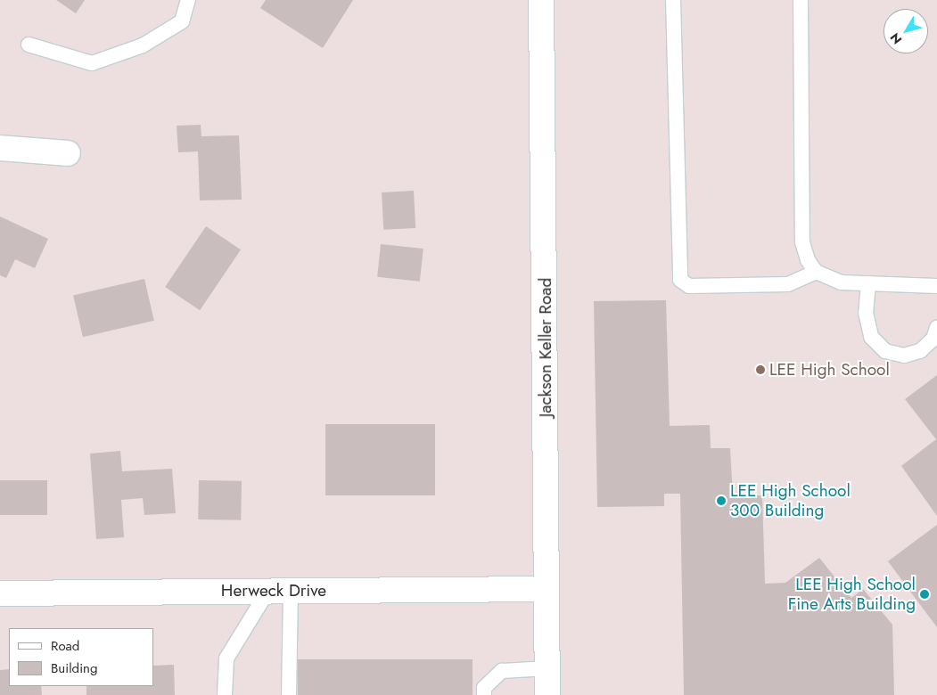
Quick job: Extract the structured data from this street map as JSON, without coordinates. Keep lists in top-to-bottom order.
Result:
{
  "streets": {
    "main road": ["Jackson Keller Road", "Herweck Drive"]
  },
  "crossings": [
    ["Jackson Keller Road", "Herweck Drive"]
  ],
  "places": ["LEE High School", "LEE High School 300 Building", "LEE High School Fine Arts Building"],
  "legend": ["Road", "Building"],
  "north": "bottom left"
}
